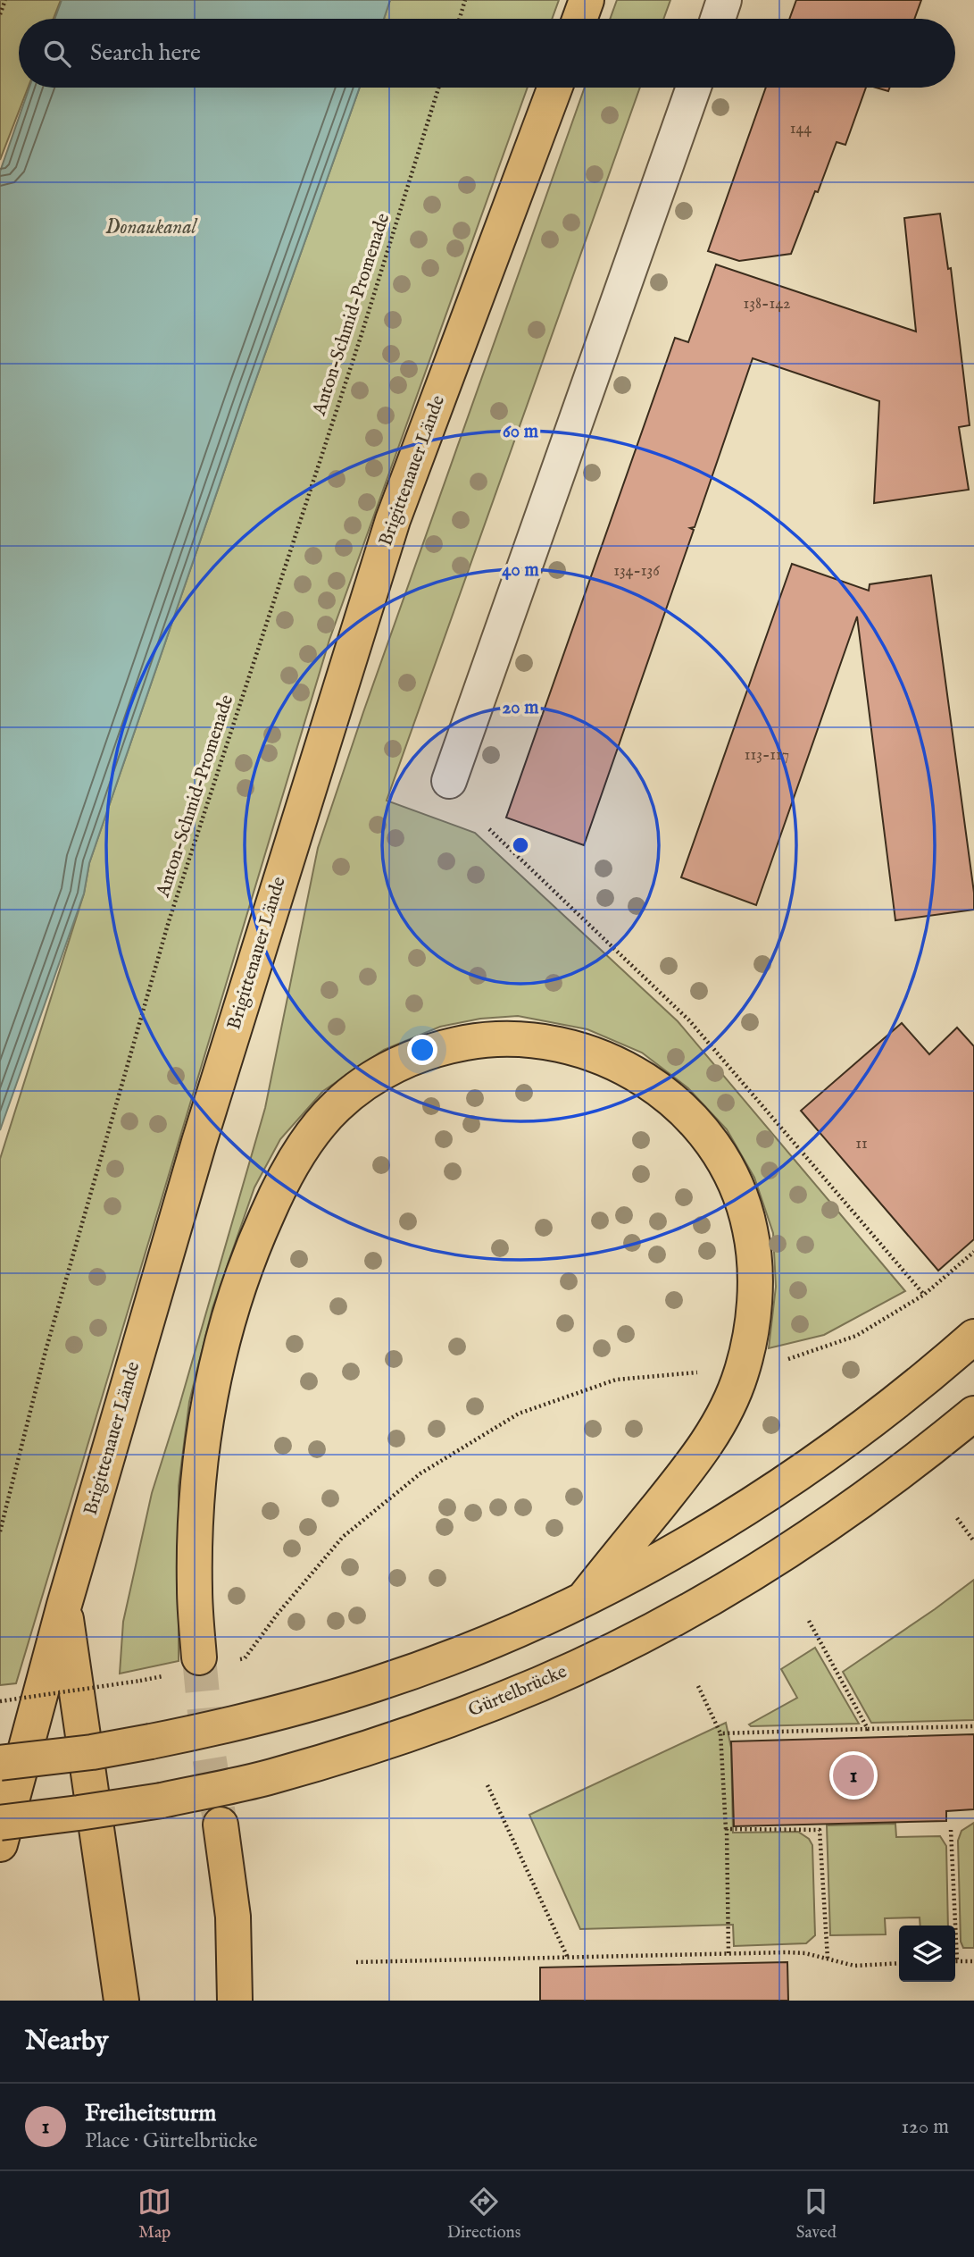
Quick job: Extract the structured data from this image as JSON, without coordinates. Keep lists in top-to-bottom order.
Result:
{
  "streets": {
    "main road": ["Brigittenauer Lände", "Gürtelbrücke"],
    "path": ["Anton-Schmid-Promenade"]
  },
  "water": ["Donaukanal"],
  "house_numbers": [
    "144",
    "138-142",
    "134-136",
    "113-117",
    "11"
  ],
  "page": {
    "search": "Search here",
    "pins": "1",
    "heading": "Nearby",
    "list": [
      {
        "mark": "1",
        "name": "Freiheitsturm",
        "note": "Place · Gürtelbrücke",
        "value": "120 m"
      }
    ],
    "nav": ["Map", "Directions", "Saved"]
  },
  "rings": ["60 m", "40 m", "20 m"]
}
